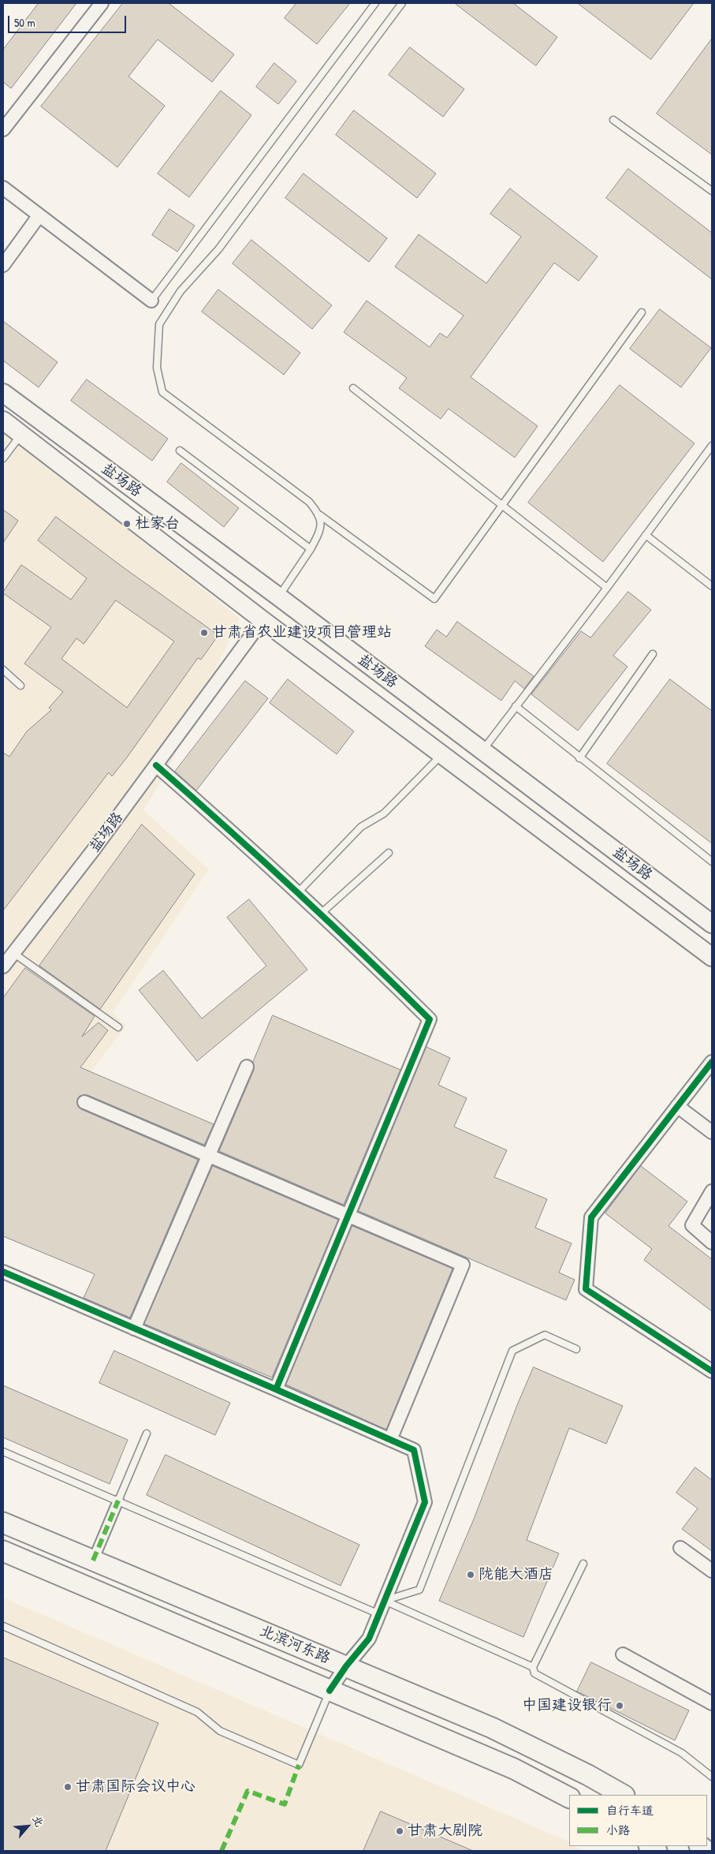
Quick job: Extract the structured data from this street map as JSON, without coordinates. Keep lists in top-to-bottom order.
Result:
{
  "streets": {
    "main road": ["盐场路", "北滨河东路"]
  },
  "places": [
    "杜家台",
    "甘肃省农业建设项目管理站",
    "陇能大酒店",
    "中国建设银行",
    "甘肃国际会议中心",
    "甘肃大剧院"
  ],
  "legend": ["自行车道", "小路"],
  "scale_bar": "50 m",
  "north": "top right"
}
